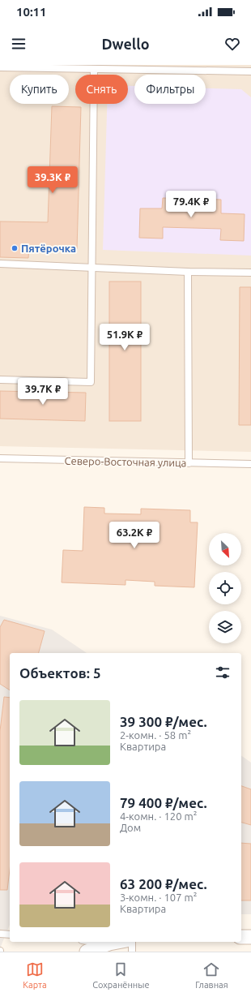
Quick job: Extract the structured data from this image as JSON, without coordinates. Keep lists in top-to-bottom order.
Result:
{
  "streets": {
    "lane": ["Северо-Восточная улица"]
  },
  "places": ["Пятёрочка"],
  "north": "bottom right",
  "page": {
    "status": "10:11",
    "header": "Dwello",
    "chip": ["Купить", "Снять", "Фильтры"],
    "price": [
      "39.3K ₽",
      "79.4K ₽",
      "51.9K ₽",
      "39.7K ₽",
      "63.2K ₽"
    ],
    "heading": "Объектов: 5",
    "list": [
      {
        "name": "39 300 ₽/мес.",
        "note": "2-комн. · 58 m² · Квартира"
      },
      {
        "name": "79 400 ₽/мес.",
        "note": "4-комн. · 120 m² · Дом"
      },
      {
        "name": "63 200 ₽/мес.",
        "note": "3-комн. · 107 m² · Квартира"
      }
    ],
    "tabs": ["Карта", "Сохранённые", "Главная"]
  }
}
